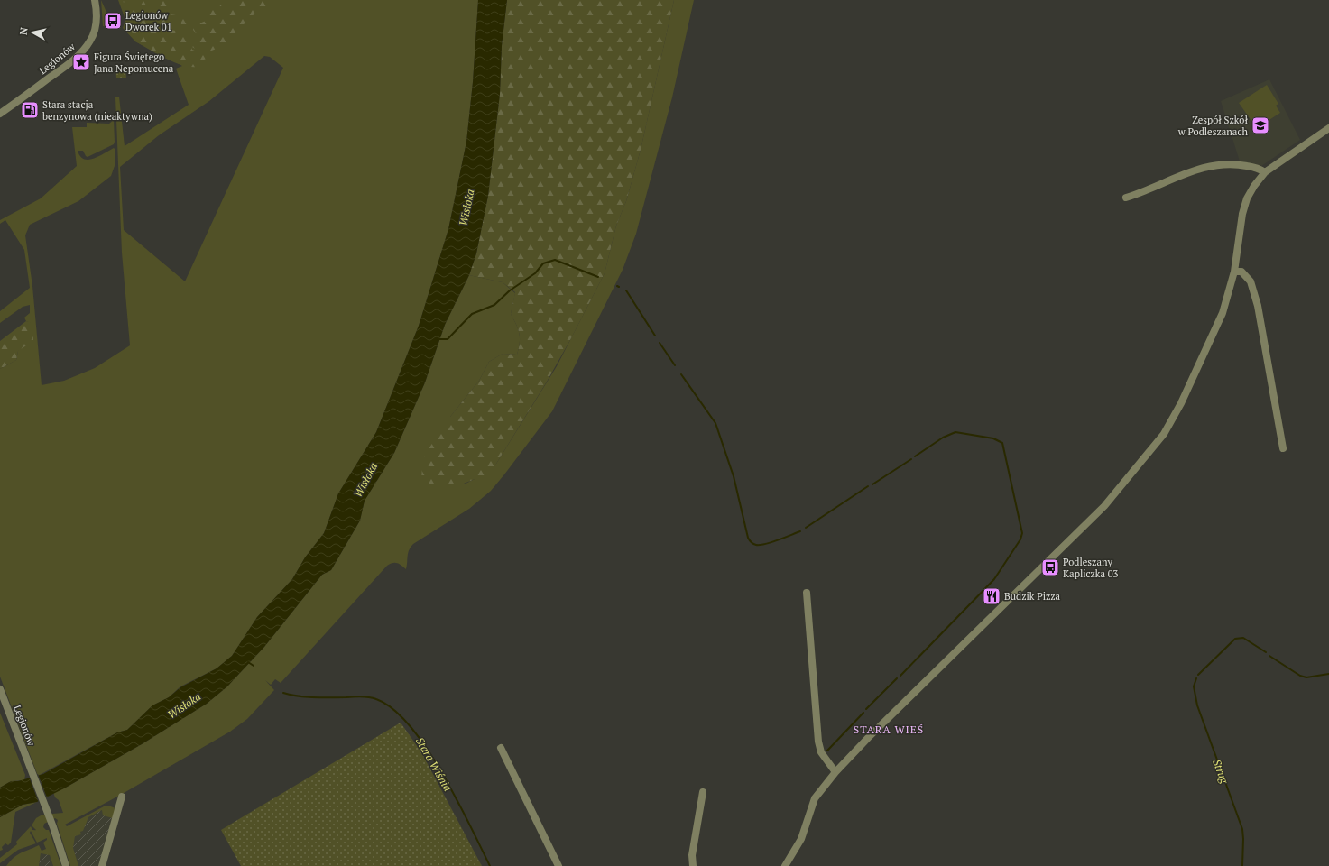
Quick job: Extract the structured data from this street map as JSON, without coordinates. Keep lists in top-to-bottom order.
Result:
{
  "streets": {
    "street": ["Legionów"]
  },
  "districts": ["STARA WIEŚ"],
  "water": ["Wisłoka", "Stara Wiśnia", "Strug"],
  "places": {
    "bus stop": ["Legionów Dworek 01", "Podleszany Kapliczka 03"],
    "place": ["Figura Świętego Jana Nepomucena"],
    "fuel station": ["Stara stacja benzynowa (nieaktywna)"],
    "school or university": ["Zespół Szkół w Podleszanach"],
    "restaurant": ["Budzik Pizza"]
  },
  "north": "left"
}
